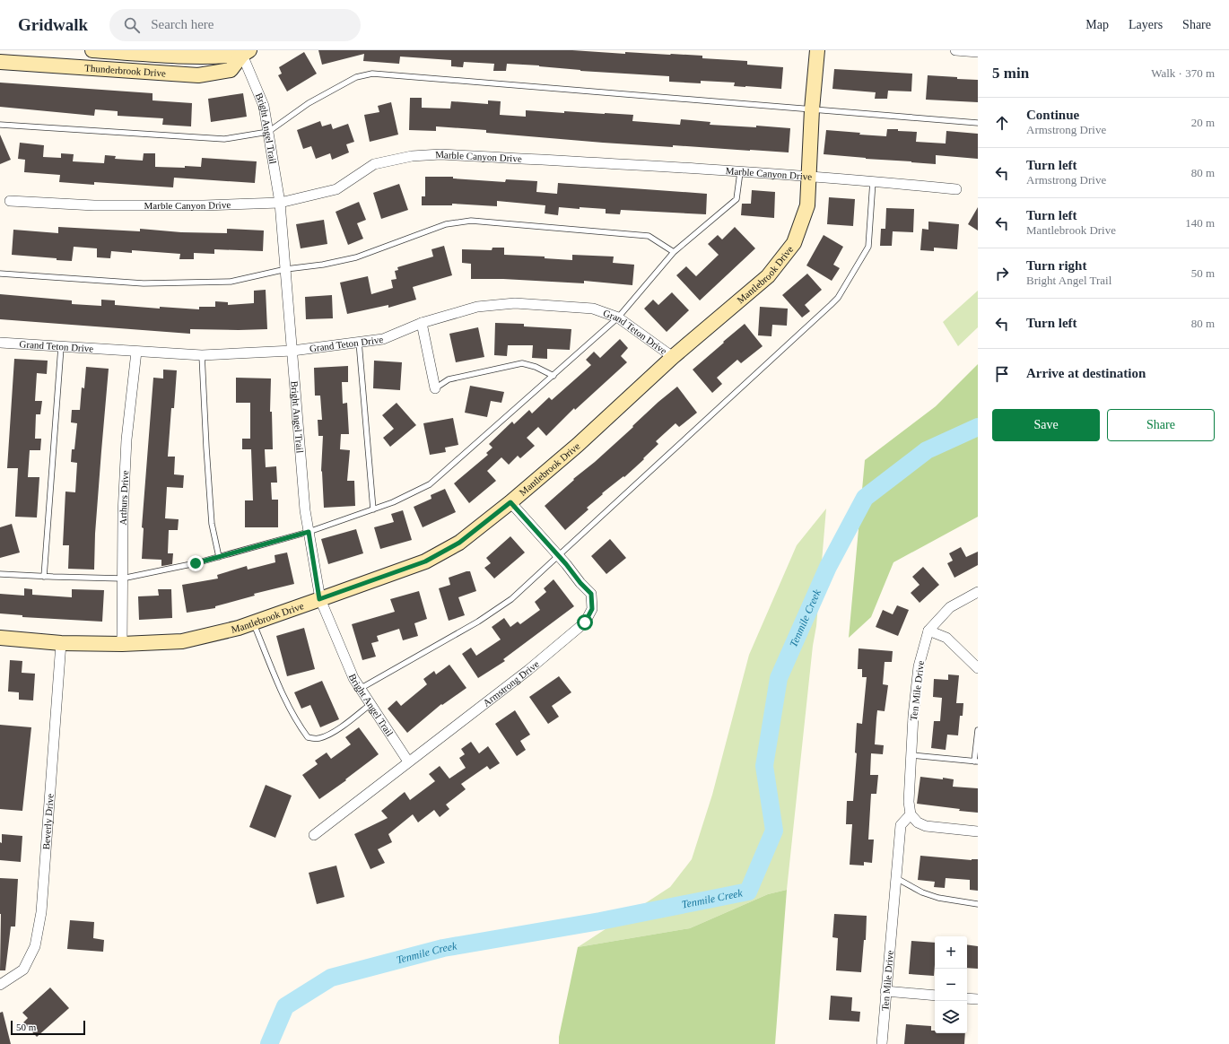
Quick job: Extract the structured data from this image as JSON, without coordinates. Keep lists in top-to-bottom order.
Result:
{
  "streets": {
    "street": [
      "Thunderbrook Drive",
      "Bright Angel Trail",
      "Marble Canyon Drive",
      "Mantlebrook Drive",
      "Grand Teton Drive",
      "Arthurs Drive",
      "Armstrong Drive",
      "Ten Mile Drive",
      "Beverly Drive"
    ]
  },
  "crossings": [
    ["Thunderbrook Drive", "Bright Angel Trail"],
    ["Bright Angel Trail", "Marble Canyon Drive"],
    ["Bright Angel Trail", "Mantlebrook Drive"],
    ["Bright Angel Trail", "Grand Teton Drive"],
    ["Bright Angel Trail", "Armstrong Drive"],
    ["Marble Canyon Drive", "Mantlebrook Drive"],
    ["Mantlebrook Drive", "Grand Teton Drive"],
    ["Mantlebrook Drive", "Arthurs Drive"],
    ["Mantlebrook Drive", "Armstrong Drive"],
    ["Mantlebrook Drive", "Beverly Drive"],
    ["Grand Teton Drive", "Arthurs Drive"]
  ],
  "water": ["Tenmile Creek"],
  "scale_bar": "50 m",
  "page": {
    "header": "Gridwalk",
    "search": "Search here",
    "nav": ["Map", "Layers", "Share"],
    "heading": ["5 min", "Walk · 370 m"],
    "list": [
      ["Continue", "Armstrong Drive", "20 m"],
      ["Turn left", "Armstrong Drive", "80 m"],
      ["Turn left", "Mantlebrook Drive", "140 m"],
      ["Turn right", "Bright Angel Trail", "50 m"],
      ["Turn left", "80 m"],
      "Arrive at destination"
    ],
    "buttons": ["Save", "Share"],
    "map_buttons": ["+", "−"],
    "scale": "50 m"
  }
}
